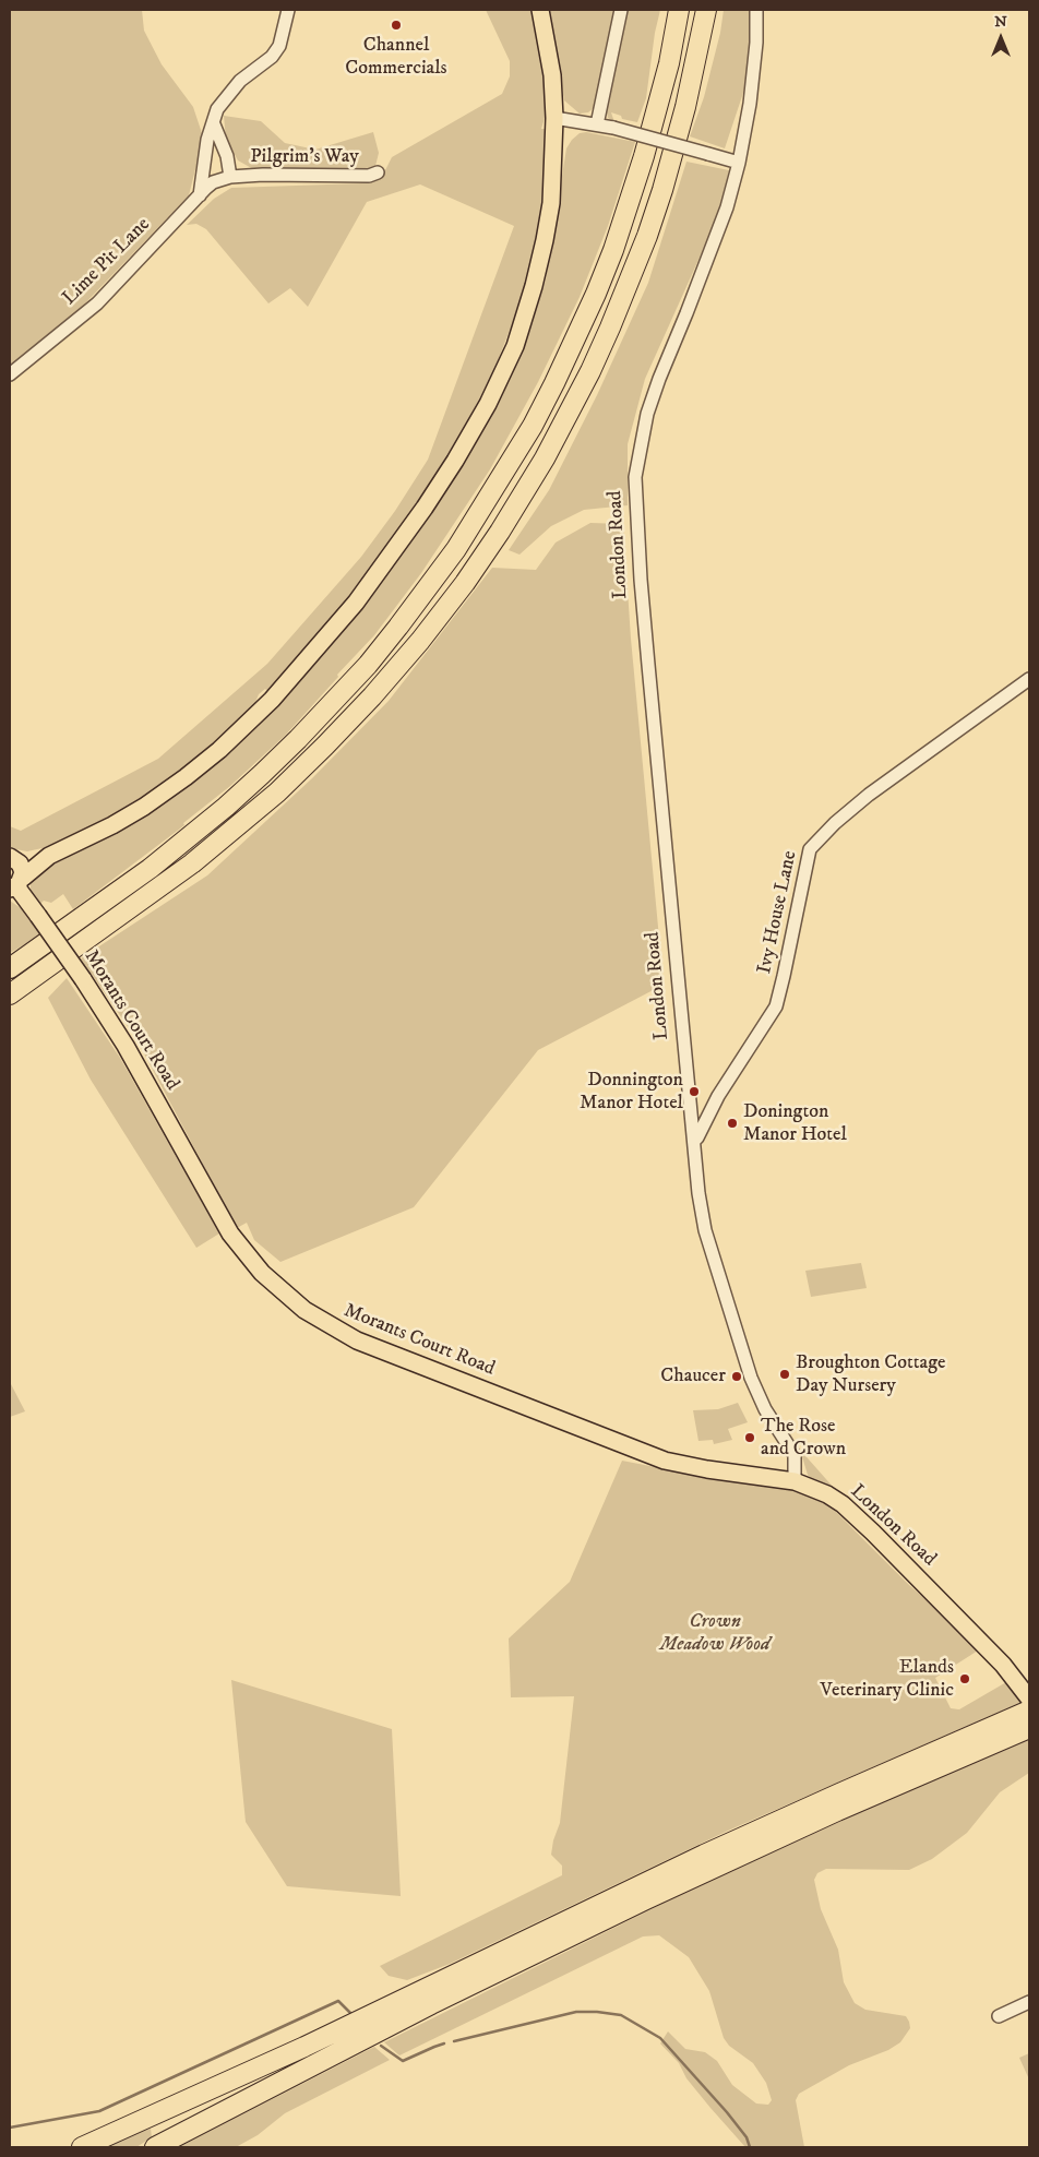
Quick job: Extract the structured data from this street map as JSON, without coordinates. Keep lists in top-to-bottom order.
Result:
{
  "streets": {
    "main road": ["London Road", "Morants Court Road"],
    "street": ["Pilgrim's Way", "Lime Pit Lane", "Ivy House Lane"]
  },
  "crossings": [
    ["Pilgrim's Way", "Lime Pit Lane"],
    ["London Road", "Ivy House Lane"],
    ["London Road", "Morants Court Road"]
  ],
  "parks": ["Crown Meadow Wood"],
  "places": [
    "Channel Commercials",
    "Donnington Manor Hotel",
    "Donington Manor Hotel",
    "Broughton Cottage Day Nursery",
    "Chaucer",
    "The Rose and Crown",
    "Elands Veterinary Clinic"
  ],
  "north": "top"
}
